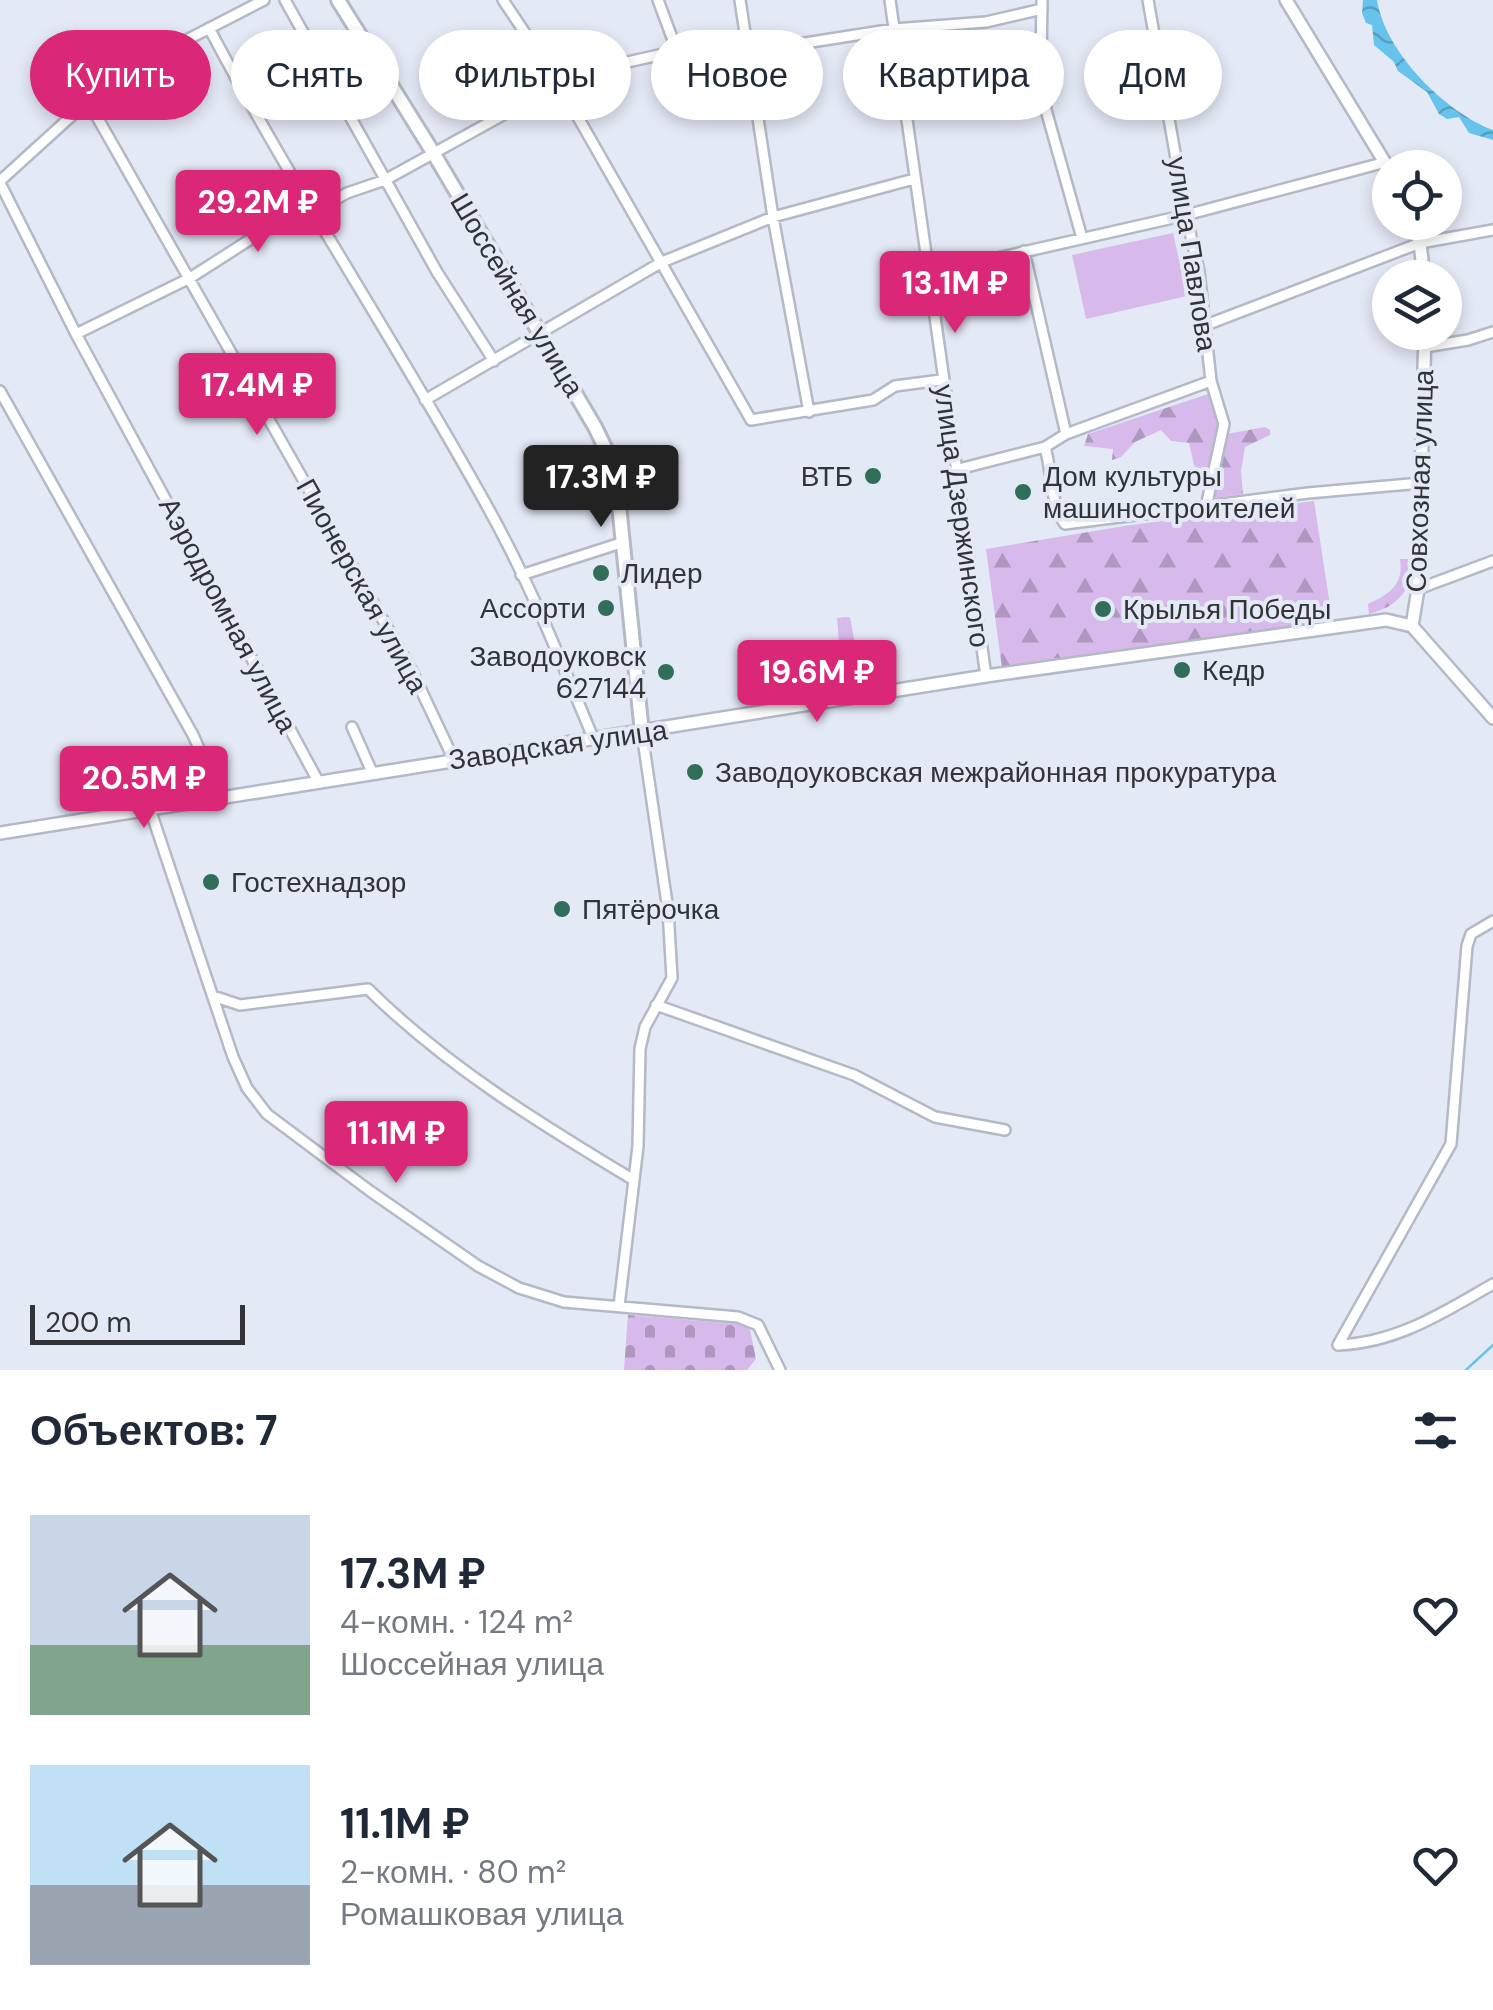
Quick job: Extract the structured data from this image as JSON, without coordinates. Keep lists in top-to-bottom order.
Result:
{
  "streets": {
    "main road": ["Шоссейная улица"],
    "street": [
      "улица Павлова",
      "Совхозная улица",
      "улица Дзержинского",
      "Пионерская улица",
      "Аэродромная улица",
      "Заводская улица"
    ]
  },
  "crossings": [
    ["Шоссейная улица", "Заводская улица"],
    ["Совхозная улица", "Заводская улица"],
    ["улица Дзержинского", "Заводская улица"],
    ["Пионерская улица", "Заводская улица"],
    ["Аэродромная улица", "Заводская улица"]
  ],
  "places": [
    "ВТБ",
    "Дом культуры машиностроителей",
    "Лидер",
    "Ассорти",
    "Крылья Победы",
    "Кедр",
    "Заводоуковск 627144",
    "Заводоуковская межрайонная прокуратура",
    "Гостехнадзор",
    "Пятёрочка"
  ],
  "scale_bar": "200 m",
  "page": {
    "chip": [
      "Купить",
      "Снять",
      "Фильтры",
      "Новое",
      "Квартира",
      "Дом"
    ],
    "price": [
      "29.2M ₽",
      "13.1M ₽",
      "17.4M ₽",
      "17.3M ₽",
      "19.6M ₽",
      "20.5M ₽",
      "11.1M ₽"
    ],
    "scale": "200 m",
    "heading": "Объектов: 7",
    "list": [
      {
        "name": "17.3M ₽",
        "note": "4-комн. · 124 m² · Шоссейная улица"
      },
      {
        "name": "11.1M ₽",
        "note": "2-комн. · 80 m² · Ромашковая улица"
      }
    ]
  }
}
